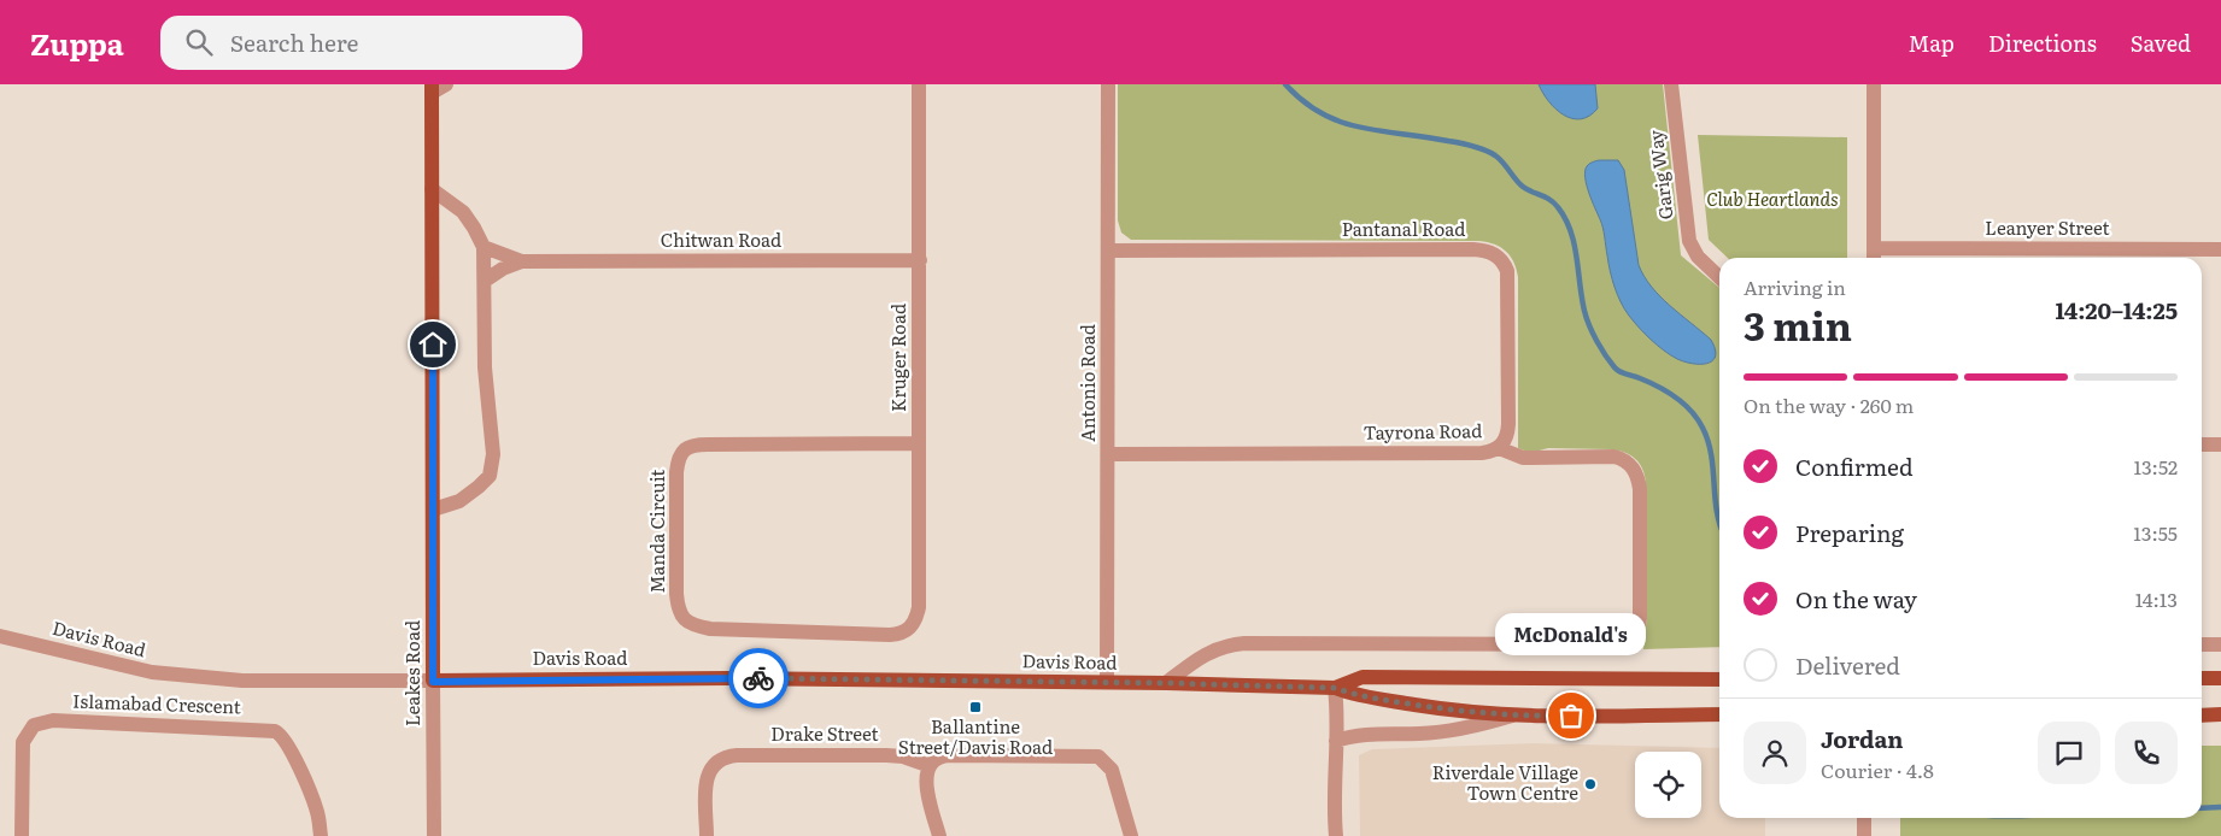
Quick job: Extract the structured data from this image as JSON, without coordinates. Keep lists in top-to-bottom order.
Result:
{
  "streets": {
    "main road": ["Davis Road", "Leakes Road"],
    "street": [
      "Garig Way",
      "Leanyer Street",
      "Pantanal Road",
      "Chitwan Road",
      "Kruger Road",
      "Antonio Road",
      "Tayrona Road",
      "Manda Circuit",
      "Islamabad Crescent",
      "Drake Street"
    ]
  },
  "crossings": [
    ["Pantanal Road", "Antonio Road"],
    ["Pantanal Road", "Tayrona Road"],
    ["Chitwan Road", "Kruger Road"],
    ["Kruger Road", "Manda Circuit"],
    ["Antonio Road", "Tayrona Road"],
    ["Antonio Road", "Davis Road"],
    ["Tayrona Road", "Davis Road"],
    ["Davis Road", "Leakes Road"]
  ],
  "parks": ["Club Heartlands"],
  "places": {
    "transit": ["Ballantine Street/Davis Road"],
    "other": ["McDonald's", "Riverdale Village Town Centre"]
  },
  "page": {
    "header": "Zuppa",
    "search": "Search here",
    "nav": ["Map", "Directions", "Saved"],
    "heading": ["3 min", "Arriving in", "14:20–14:25"],
    "panel": ["Jordan", "Courier · 4.8"],
    "bar": "On the way · 260 m",
    "list": [
      ["Confirmed", "13:52"],
      ["Preparing", "13:55"],
      ["On the way", "14:13"],
      "Delivered"
    ],
    "bubble": "McDonald's"
  }
}
